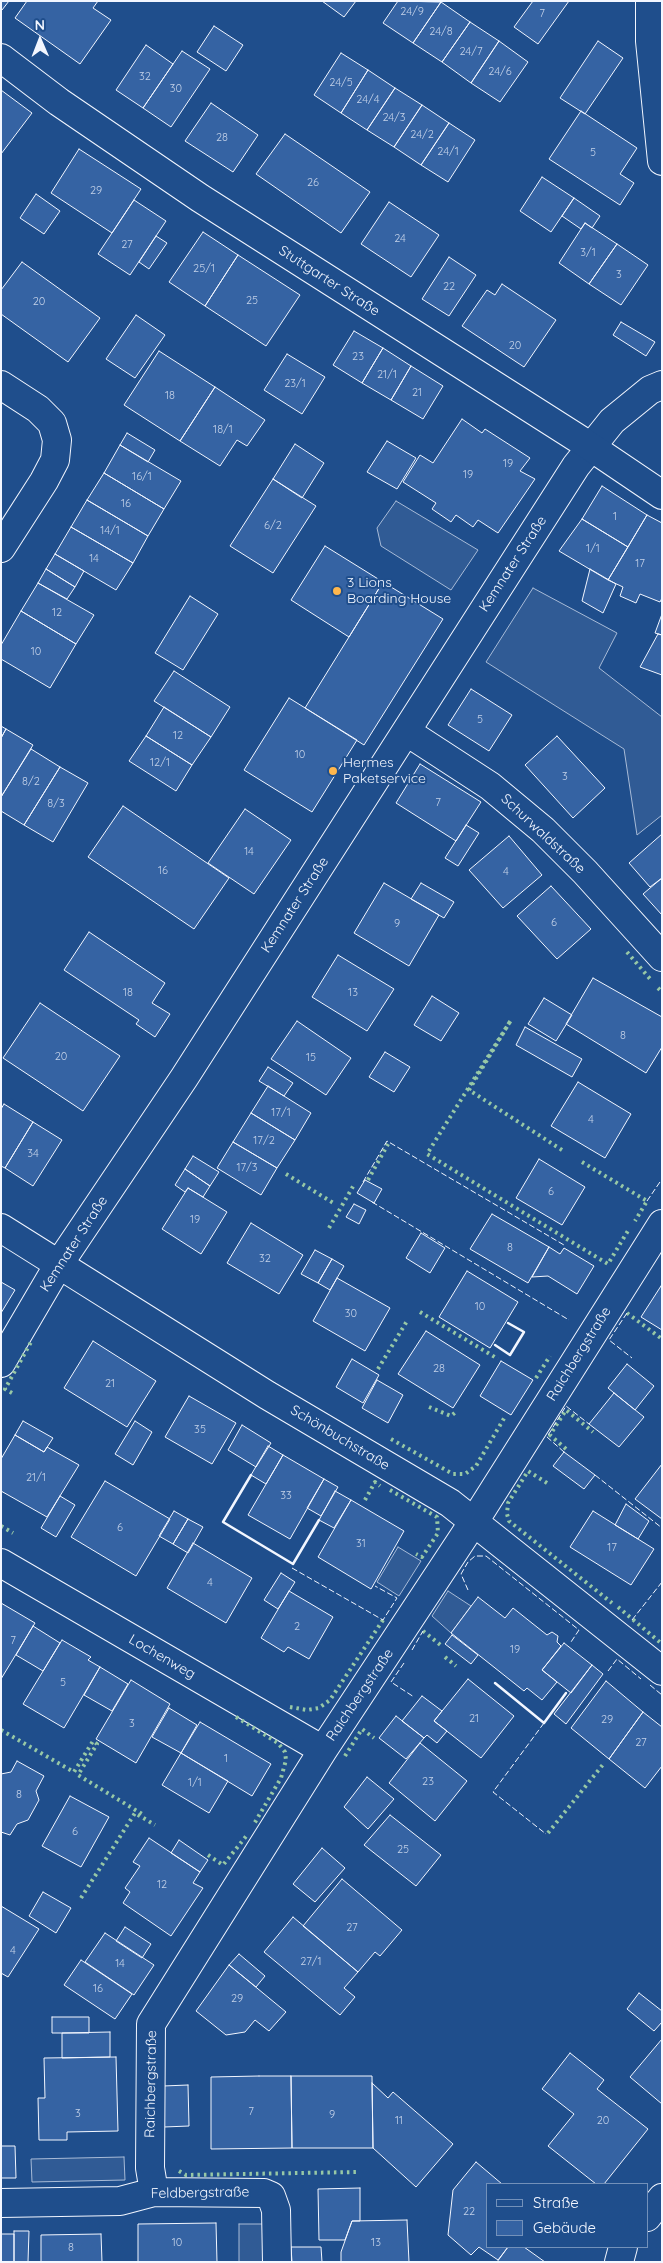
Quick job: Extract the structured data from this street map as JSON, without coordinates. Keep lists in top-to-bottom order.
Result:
{
  "streets": {
    "street": [
      "Stuttgarter Straße",
      "Kemnater Straße",
      "Schurwaldstraße",
      "Raichbergstraße",
      "Schönbuchstraße",
      "Lochenweg",
      "Feldbergstraße"
    ]
  },
  "crossings": [
    ["Stuttgarter Straße", "Kemnater Straße"],
    ["Kemnater Straße", "Schurwaldstraße"],
    ["Kemnater Straße", "Schönbuchstraße"],
    ["Raichbergstraße", "Schönbuchstraße"],
    ["Raichbergstraße", "Lochenweg"],
    ["Raichbergstraße", "Feldbergstraße"]
  ],
  "places": ["3 Lions Boarding House", "Hermes Paketservice"],
  "house_numbers": [
    "24/9",
    "7",
    "24/8",
    "24/7",
    "24/6",
    "32",
    "24/5",
    "30",
    "24/4",
    "24/3",
    "24/2",
    "28",
    "24/1",
    "5",
    "26",
    "29",
    "24",
    "27",
    "3/1",
    "25/1",
    "3",
    "22",
    "25",
    "20",
    "20",
    "23",
    "21/1",
    "23/1",
    "21",
    "18",
    "18/1",
    "19",
    "19",
    "16/1",
    "16",
    "1",
    "6/2",
    "14/1",
    "1/1",
    "14",
    "17",
    "12",
    "10",
    "5",
    "12",
    "10",
    "12/1",
    "3",
    "8/2",
    "7",
    "8/3",
    "14",
    "16",
    "4",
    "6",
    "9",
    "18",
    "13",
    "8",
    "20",
    "15",
    "17/1",
    "4",
    "17/2",
    "34",
    "17/3",
    "6",
    "19",
    "8",
    "32",
    "10",
    "30",
    "28",
    "21",
    "35",
    "21/1",
    "33",
    "6",
    "31",
    "17",
    "4",
    "2",
    "7",
    "19",
    "5",
    "21",
    "29",
    "3",
    "27",
    "1",
    "23",
    "1/1",
    "8",
    "6",
    "25",
    "12",
    "27",
    "4",
    "27/1",
    "14",
    "16",
    "29",
    "7",
    "3",
    "9",
    "11",
    "20",
    "22",
    "10",
    "13",
    "8"
  ],
  "legend": ["Straße", "Gebäude"],
  "north": "top"
}
